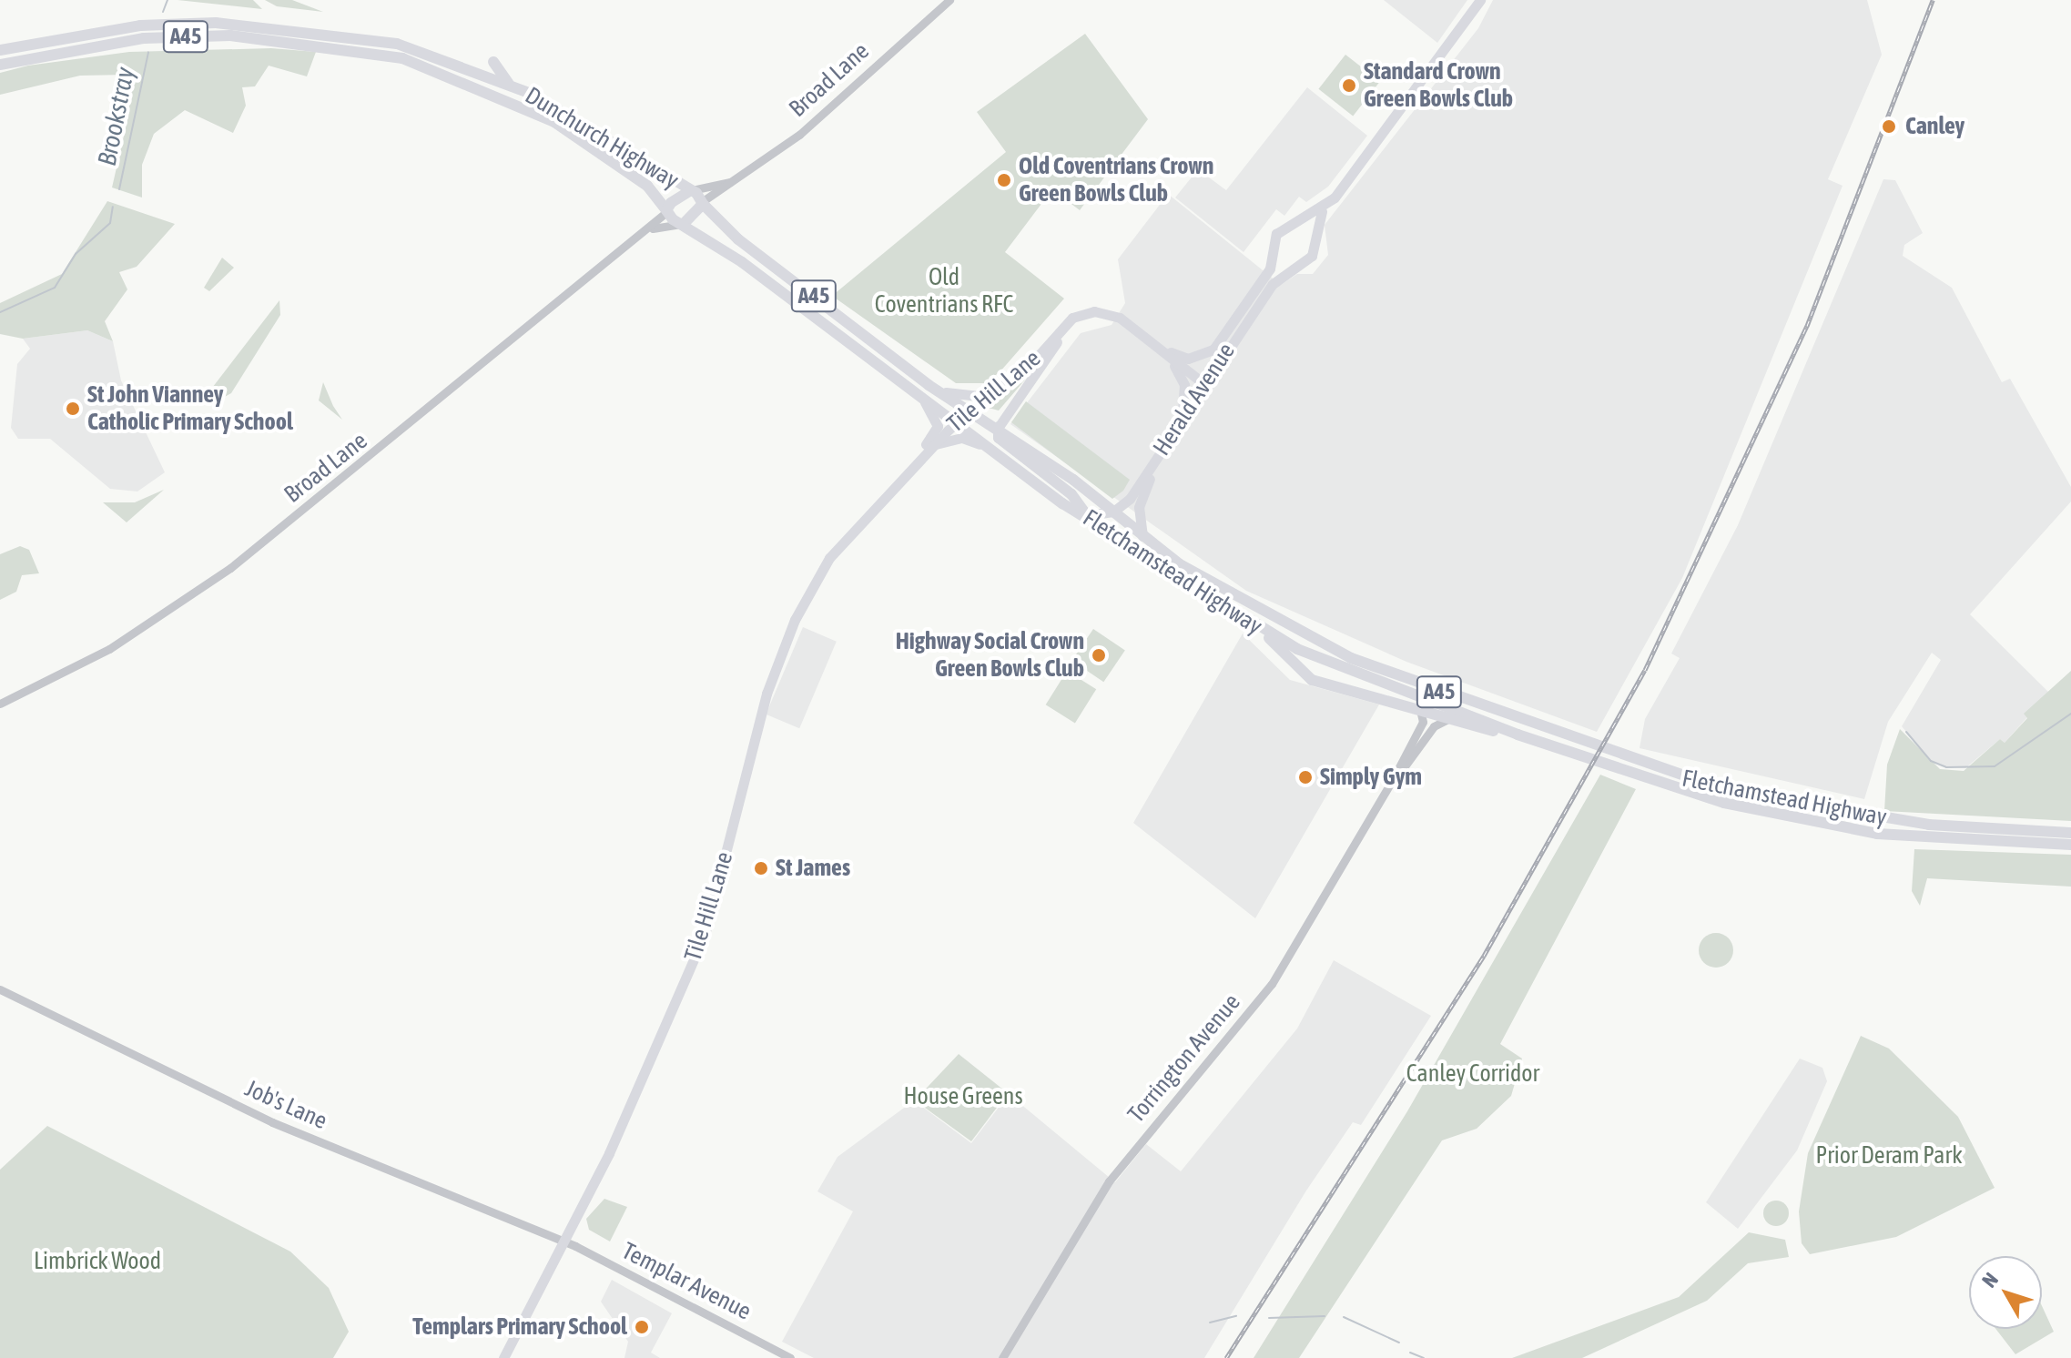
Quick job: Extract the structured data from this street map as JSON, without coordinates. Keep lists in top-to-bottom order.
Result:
{
  "streets": {
    "highway": ["A45", "Dunchurch Highway", "Fletchamstead Highway"],
    "main road": ["Tile Hill Lane", "Herald Avenue"],
    "street": [
      "Broad Lane",
      "Torrington Avenue",
      "Job's Lane",
      "Templar Avenue"
    ]
  },
  "crossings": [
    ["Broad Lane", "Dunchurch Highway"],
    ["Broad Lane", "Fletchamstead Highway"],
    ["Dunchurch Highway", "Fletchamstead Highway"],
    ["Tile Hill Lane", "Herald Avenue"],
    ["Tile Hill Lane", "Fletchamstead Highway"],
    ["Tile Hill Lane", "Job's Lane"],
    ["Tile Hill Lane", "Templar Avenue"],
    ["Herald Avenue", "Fletchamstead Highway"],
    ["Job's Lane", "Templar Avenue"]
  ],
  "water": ["Brookstray"],
  "parks": [
    "Old Coventrians RFC",
    "Canley Corridor",
    "House Greens",
    "Prior Deram Park",
    "Limbrick Wood"
  ],
  "places": [
    "Standard Crown Green Bowls Club",
    "Canley",
    "Old Coventrians Crown Green Bowls Club",
    "St John Vianney Catholic Primary School",
    "Highway Social Crown Green Bowls Club",
    "Simply Gym",
    "St James",
    "Templars Primary School"
  ],
  "north": "top left"
}
